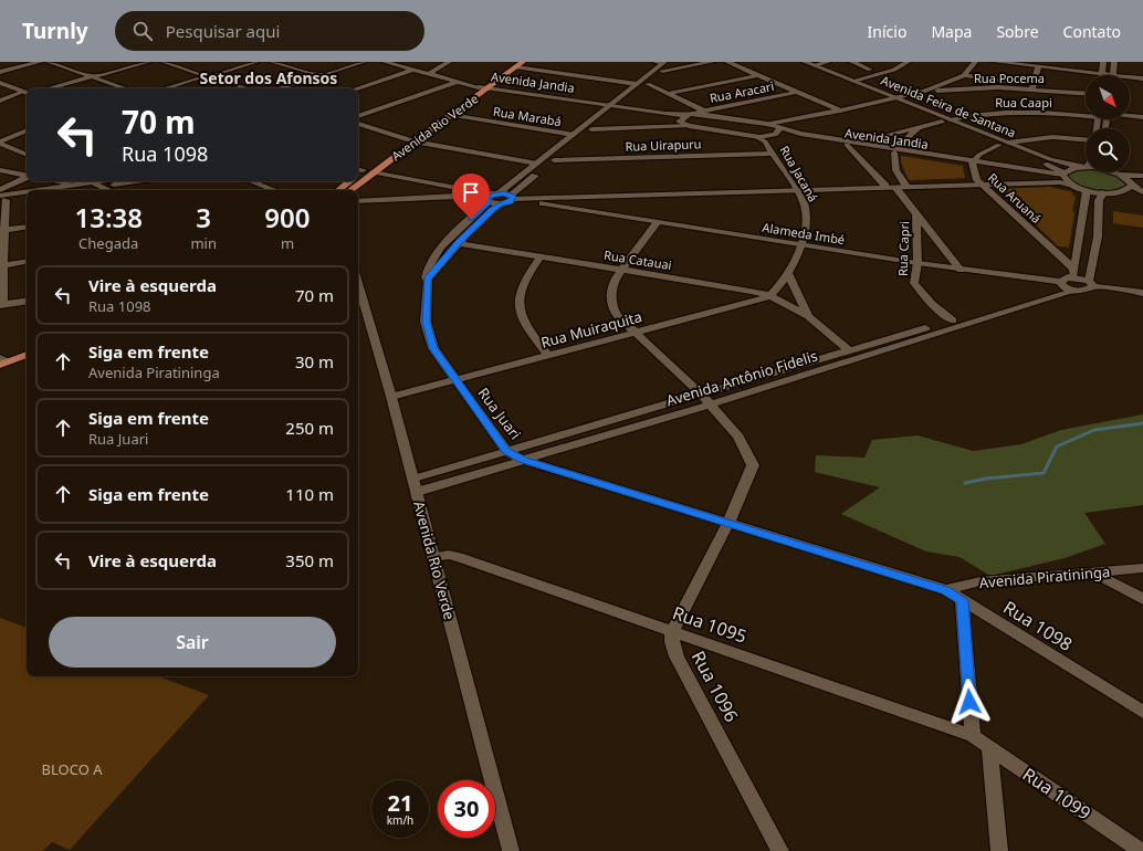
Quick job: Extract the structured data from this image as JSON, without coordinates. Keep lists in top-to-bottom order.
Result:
{
  "streets": {
    "main road": ["Avenida Rio Verde"],
    "street": [
      "Rua Pocema",
      "Avenida Jandia",
      "Rua Aracari",
      "Rua Caapi",
      "Avenida Feira de Santana",
      "Rua Marabá",
      "Rua Uirapuru",
      "Rua Jacaná",
      "Rua Aruaná",
      "Alameda Imbé",
      "Rua Capri",
      "Rua Catauai",
      "Rua Muiraquita",
      "Avenida Antônio Fidelis",
      "Rua Juari",
      "Avenida Piratininga",
      "Rua 1095",
      "Rua 1098",
      "Rua 1096",
      "Rua 1099"
    ]
  },
  "crossings": [
    ["Rua Pocema", "Avenida Jandia"],
    ["Rua Pocema", "Avenida Feira de Santana"],
    ["Avenida Jandia", "Rua Aracari"],
    ["Avenida Jandia", "Avenida Feira de Santana"],
    ["Avenida Jandia", "Avenida Rio Verde"],
    ["Avenida Jandia", "Rua Jacaná"],
    ["Avenida Jandia", "Rua Aruaná"],
    ["Avenida Jandia", "Rua Juari"],
    ["Rua Caapi", "Avenida Feira de Santana"],
    ["Avenida Feira de Santana", "Rua Aruaná"],
    ["Rua Marabá", "Avenida Rio Verde"],
    ["Rua Marabá", "Rua Juari"],
    ["Avenida Rio Verde", "Rua Muiraquita"],
    ["Avenida Rio Verde", "Avenida Antônio Fidelis"],
    ["Avenida Rio Verde", "Rua 1095"],
    ["Rua Uirapuru", "Rua Jacaná"],
    ["Rua Jacaná", "Alameda Imbé"],
    ["Rua Jacaná", "Rua Muiraquita"],
    ["Rua Aruaná", "Avenida Antônio Fidelis"],
    ["Alameda Imbé", "Rua Capri"],
    ["Alameda Imbé", "Avenida Antônio Fidelis"],
    ["Rua Capri", "Avenida Antônio Fidelis"],
    ["Rua Catauai", "Rua Muiraquita"],
    ["Rua Muiraquita", "Rua Juari"],
    ["Avenida Antônio Fidelis", "Rua Juari"],
    ["Avenida Piratininga", "Rua 1098"],
    ["Rua 1095", "Rua 1096"],
    ["Rua 1095", "Rua 1099"]
  ],
  "districts": ["Setor dos Afonsos"],
  "house_numbers": ["BLOCO A"],
  "north": "bottom right",
  "page": {
    "header": "Turnly",
    "search": "Pesquisar aqui",
    "nav": [
      "Início",
      "Mapa",
      "Sobre",
      "Contato"
    ],
    "turn": ["70 m", "Rua 1098"],
    "eta": [
      "13:38",
      "Chegada",
      "3",
      "min",
      "900",
      "m"
    ],
    "list": [
      {
        "name": "Vire à esquerda",
        "note": "Rua 1098",
        "value": "70 m"
      },
      {
        "name": "Siga em frente",
        "note": "Avenida Piratininga",
        "value": "30 m"
      },
      {
        "name": "Siga em frente",
        "note": "Rua Juari",
        "value": "250 m"
      },
      {
        "name": "Siga em frente",
        "value": "110 m"
      },
      {
        "name": "Vire à esquerda",
        "value": "350 m"
      }
    ],
    "buttons": "Sair",
    "speed": "21 km/h",
    "limit": "30"
  }
}
